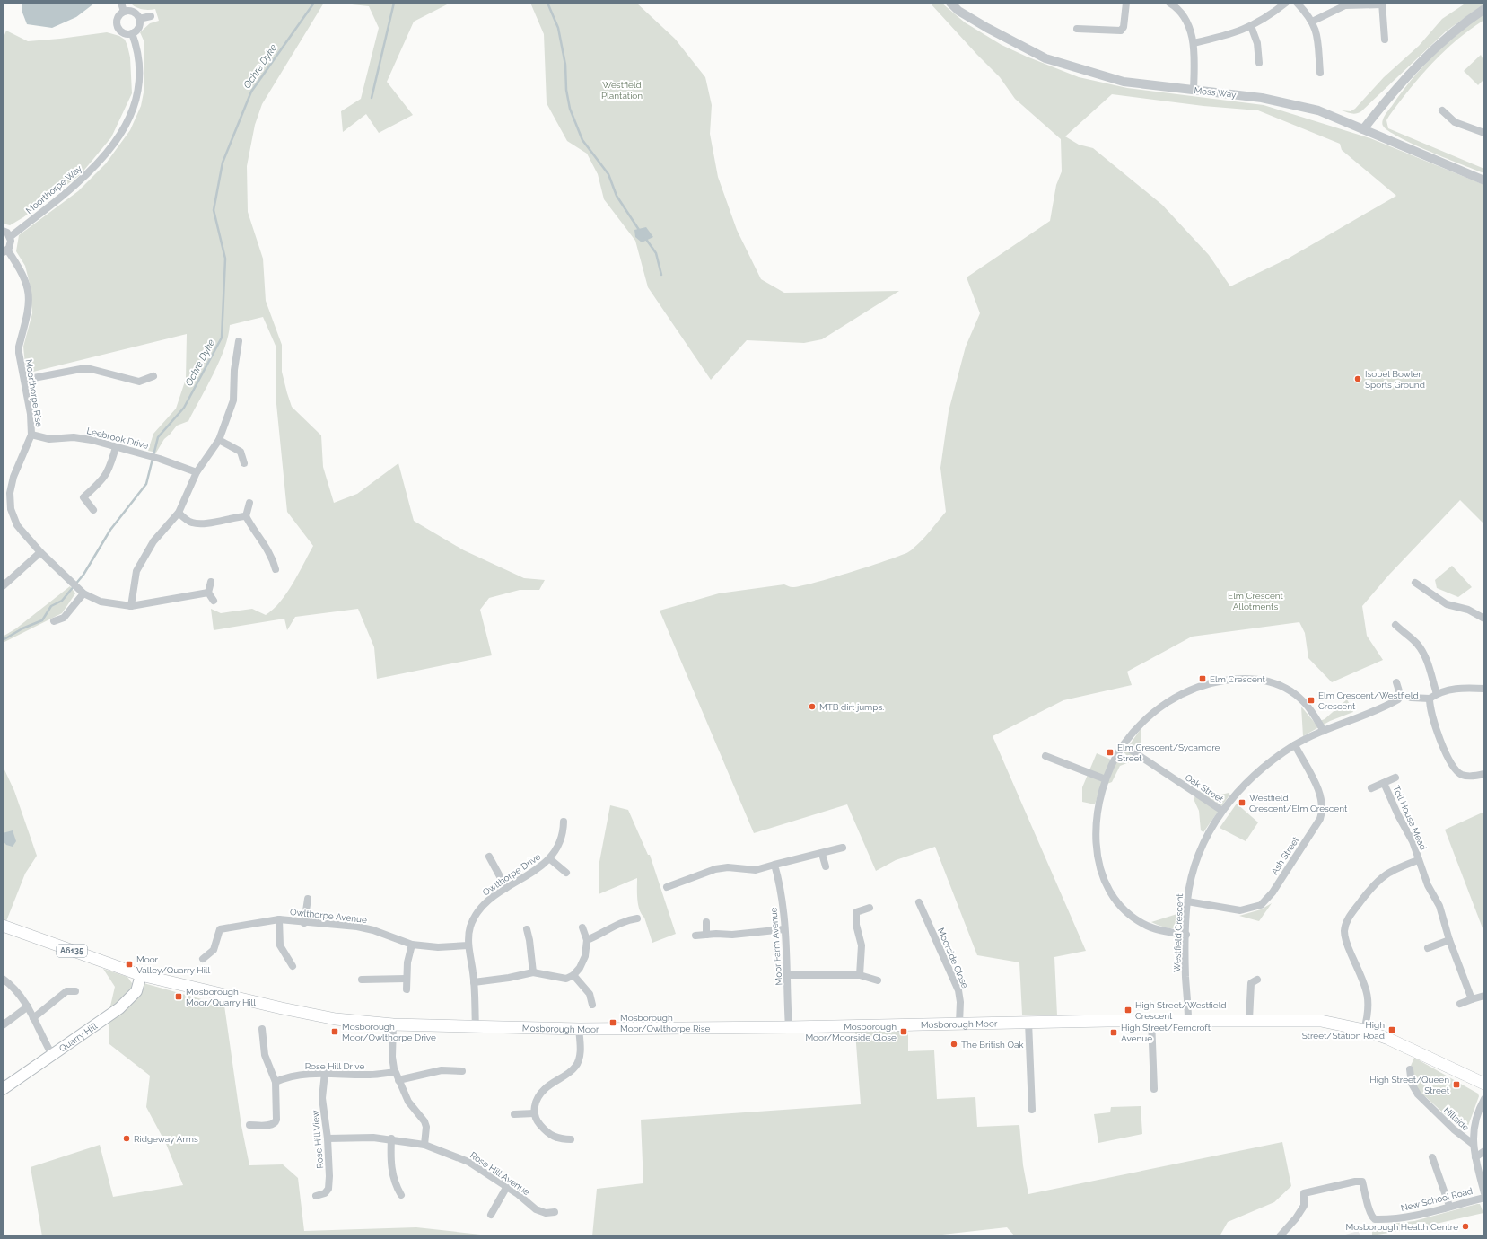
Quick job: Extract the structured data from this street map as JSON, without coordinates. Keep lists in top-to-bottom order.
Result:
{
  "streets": {
    "main road": ["A6135", "Mosborough Moor", "Quarry Hill"],
    "street": [
      "Moss Way",
      "Moorthorpe Way",
      "Moorthorpe Rise",
      "Leebrook Drive",
      "Oak Street",
      "Toll House Mead",
      "Ash Street",
      "Owlthorpe Drive",
      "Owlthorpe Avenue",
      "Westfield Crescent",
      "Moor Farm Avenue",
      "Moorside Close",
      "Rose Hill Drive",
      "Hillside",
      "Rose Hill View",
      "Rose Hill Avenue",
      "New School Road"
    ]
  },
  "crossings": [
    ["Moorthorpe Rise", "Leebrook Drive"],
    ["Oak Street", "Westfield Crescent"],
    ["Toll House Mead", "Mosborough Moor"],
    ["Ash Street", "Westfield Crescent"],
    ["Owlthorpe Drive", "Owlthorpe Avenue"],
    ["Owlthorpe Drive", "Mosborough Moor"],
    ["Westfield Crescent", "Mosborough Moor"],
    ["Moor Farm Avenue", "Mosborough Moor"],
    ["A6135", "Mosborough Moor"],
    ["A6135", "Quarry Hill"],
    ["Moorside Close", "Mosborough Moor"],
    ["Mosborough Moor", "Quarry Hill"],
    ["Rose Hill Drive", "Rose Hill View"],
    ["Rose Hill View", "Rose Hill Avenue"]
  ],
  "water": ["Ochre Dyke"],
  "parks": ["Westfield Plantation", "Elm Crescent Allotments"],
  "places": {
    "other": [
      "Isobel Bowler Sports Ground",
      "MTB dirt jumps.",
      "The British Oak",
      "Ridgeway Arms",
      "Mosborough Health Centre"
    ],
    "transit": [
      "Elm Crescent",
      "Elm Crescent/Westfield Crescent",
      "Elm Crescent/Sycamore Street",
      "Westfield Crescent/Elm Crescent",
      "Moor Valley/Quarry Hill",
      "Mosborough Moor/Quarry Hill",
      "High Street/Westfield Crescent",
      "Mosborough Moor/Owlthorpe Rise",
      "High Street/Station Road",
      "Mosborough Moor/Owlthorpe Drive",
      "Mosborough Moor/Moorside Close",
      "High Street/Ferncroft Avenue",
      "High Street/Queen Street"
    ]
  }
}
